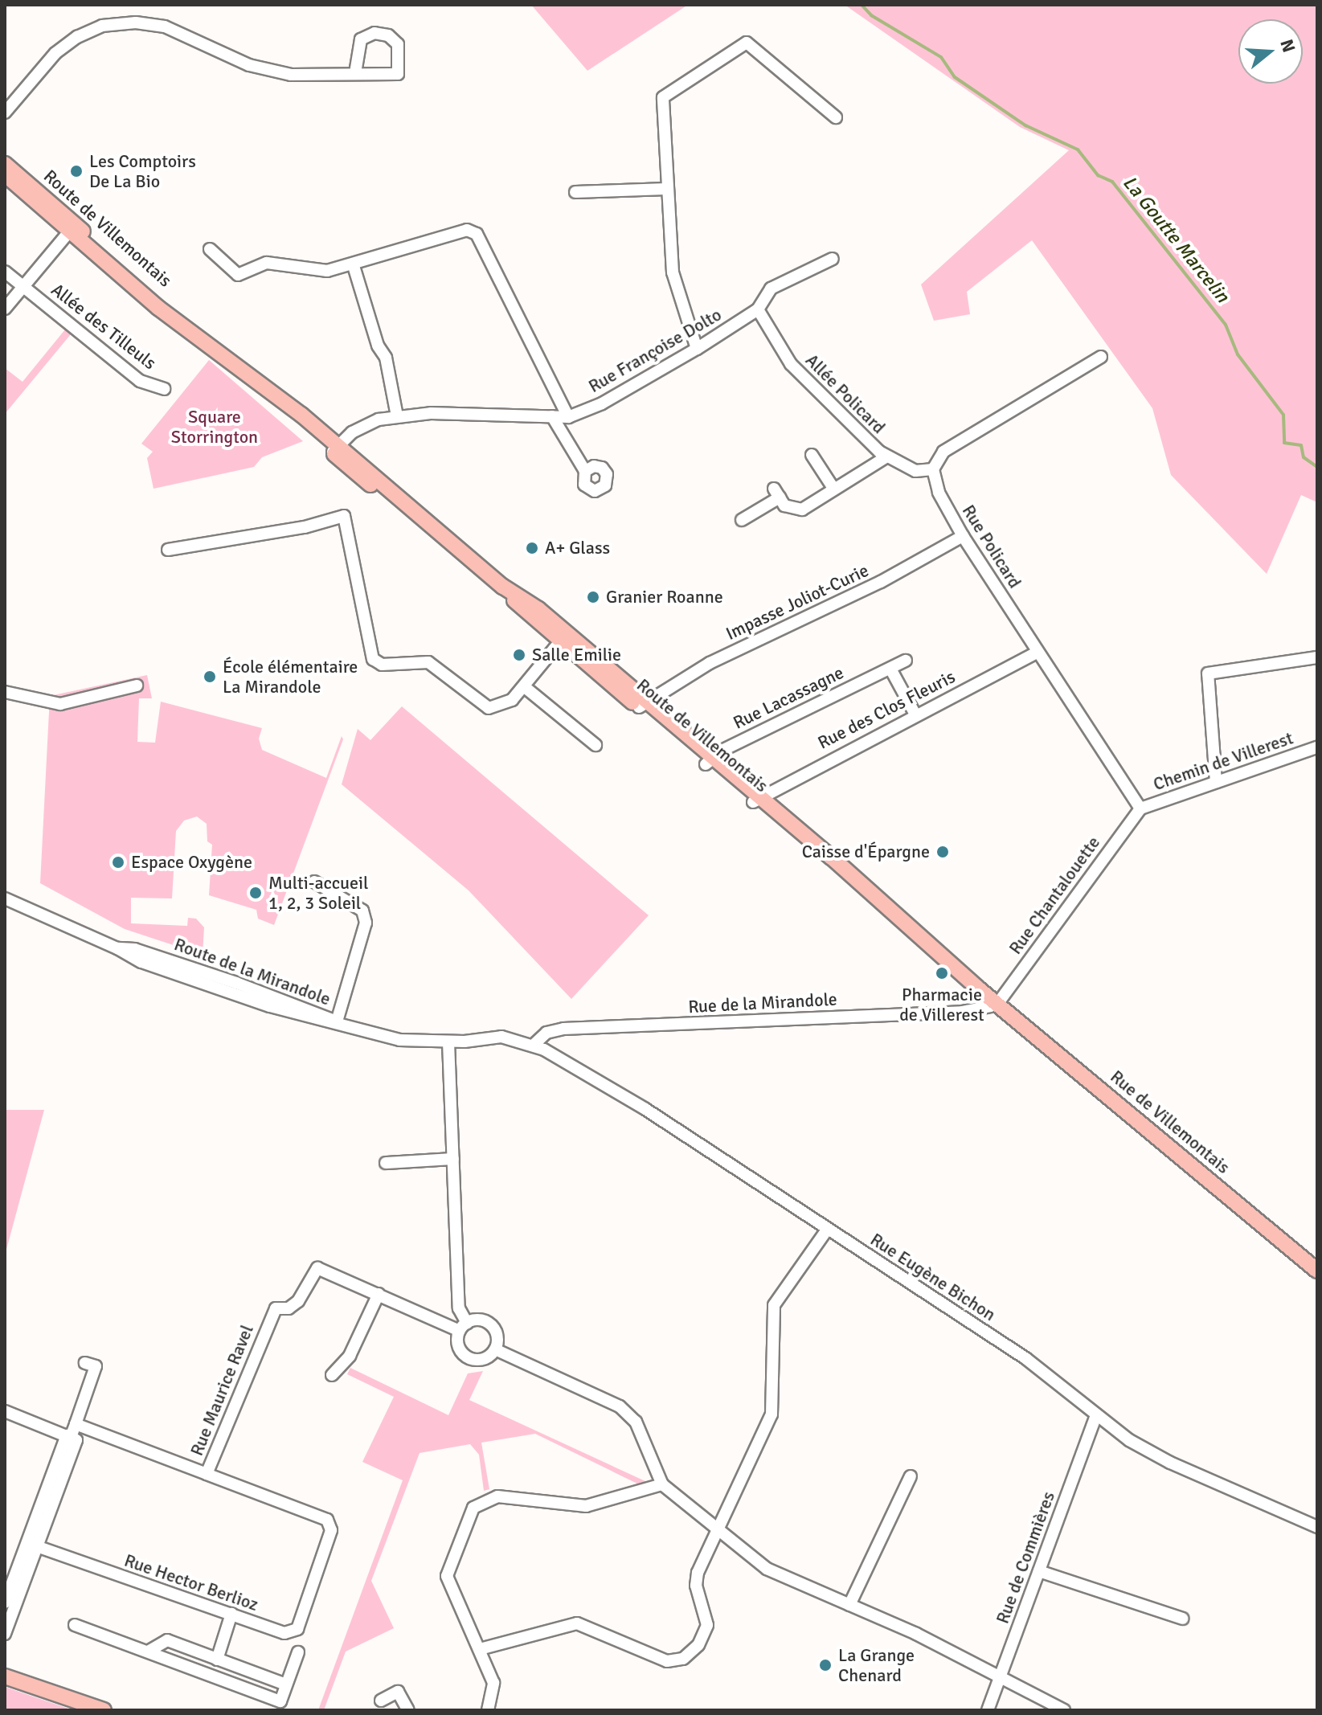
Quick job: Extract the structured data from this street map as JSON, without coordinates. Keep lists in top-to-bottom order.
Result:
{
  "streets": {
    "main road": ["Route de Villemontais", "Rue de Villemontais"],
    "street": [
      "Allée des Tilleuls",
      "Rue Françoise Dolto",
      "Allée Policard",
      "Rue Policard",
      "Impasse Joliot-Curie",
      "Rue Lacassagne",
      "Rue des Clos Fleuris",
      "Chemin de Villerest",
      "Rue Chantalouette",
      "Route de la Mirandole",
      "Rue de la Mirandole",
      "Rue Eugène Bichon",
      "Rue Maurice Ravel",
      "Rue de Commières",
      "Rue Hector Berlioz"
    ]
  },
  "crossings": [
    ["Route de Villemontais", "Rue Françoise Dolto"],
    ["Route de Villemontais", "Impasse Joliot-Curie"],
    ["Route de Villemontais", "Rue Lacassagne"],
    ["Route de Villemontais", "Rue des Clos Fleuris"],
    ["Route de Villemontais", "Rue Chantalouette"],
    ["Route de Villemontais", "Rue de la Mirandole"],
    ["Route de Villemontais", "Rue de Villemontais"],
    ["Rue Françoise Dolto", "Allée Policard"],
    ["Allée Policard", "Rue Policard"],
    ["Rue Policard", "Impasse Joliot-Curie"],
    ["Rue Policard", "Rue des Clos Fleuris"],
    ["Rue Policard", "Chemin de Villerest"],
    ["Rue Policard", "Rue Chantalouette"],
    ["Chemin de Villerest", "Rue Chantalouette"],
    ["Rue Chantalouette", "Rue de la Mirandole"],
    ["Rue Chantalouette", "Rue de Villemontais"],
    ["Route de la Mirandole", "Rue Eugène Bichon"],
    ["Rue de la Mirandole", "Rue de Villemontais"],
    ["Rue de la Mirandole", "Rue Eugène Bichon"],
    ["Rue Eugène Bichon", "Rue de Commières"],
    ["Rue Maurice Ravel", "Rue Hector Berlioz"]
  ],
  "water": ["La Goutte Marcelin"],
  "parks": ["Square Storrington"],
  "places": [
    "Les Comptoirs De La Bio",
    "A+ Glass",
    "Granier Roanne",
    "Salle Emilie",
    "École élémentaire La Mirandole",
    "Caisse d'Épargne",
    "Espace Oxygène",
    "Multi-accueil 1, 2, 3 Soleil",
    "Pharmacie de Villerest",
    "La Grange Chenard"
  ],
  "north": "right"
}
